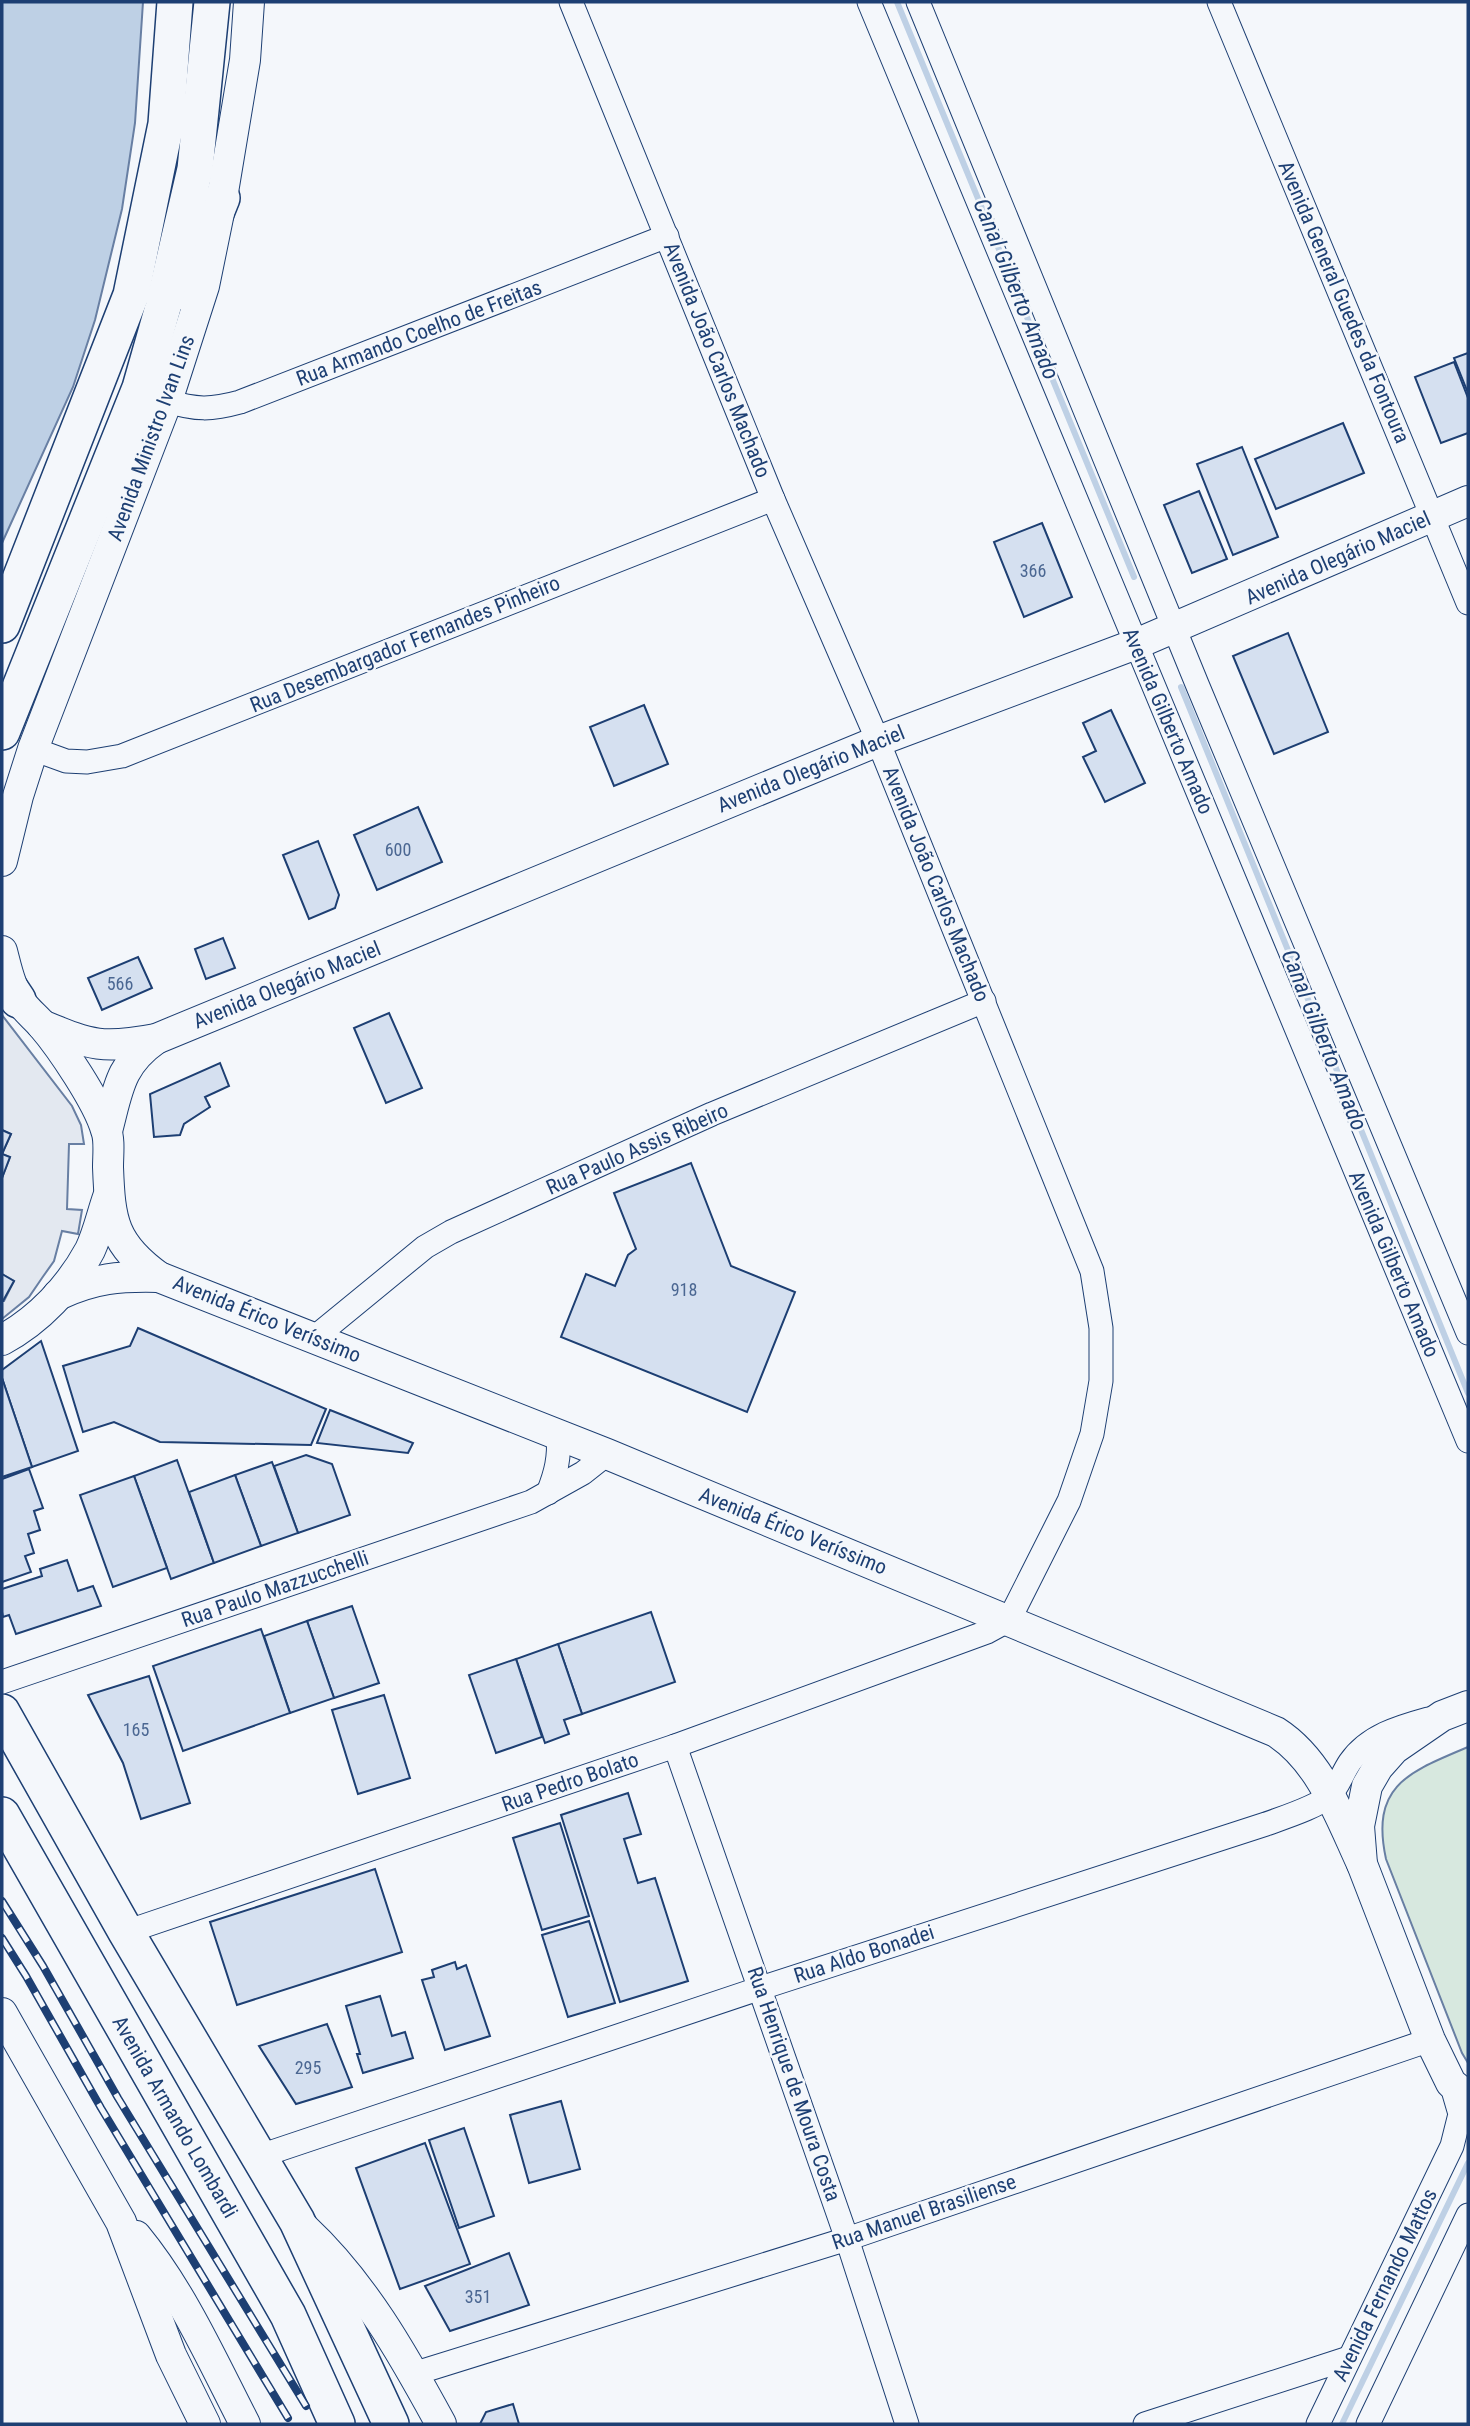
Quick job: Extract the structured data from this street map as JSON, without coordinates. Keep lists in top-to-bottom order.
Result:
{
  "streets": {
    "highway": ["Avenida Ministro Ivan Lins", "Avenida Armando Lombardi"],
    "main road": ["Avenida Olegário Maciel", "Avenida Érico Veríssimo"],
    "street": [
      "Avenida General Guedes da Fontoura",
      "Rua Armando Coelho de Freitas",
      "Avenida João Carlos Machado",
      "Rua Desembargador Fernandes Pinheiro",
      "Avenida Gilberto Amado",
      "Rua Paulo Assis Ribeiro",
      "Rua Paulo Mazzucchelli",
      "Rua Pedro Bolato",
      "Rua Aldo Bonadei",
      "Rua Henrique de Moura Costa",
      "Rua Manuel Brasiliense",
      "Avenida Fernando Mattos"
    ]
  },
  "crossings": [
    ["Avenida General Guedes da Fontoura", "Avenida Olegário Maciel"],
    ["Rua Armando Coelho de Freitas", "Avenida João Carlos Machado"],
    ["Rua Armando Coelho de Freitas", "Avenida Ministro Ivan Lins"],
    ["Avenida João Carlos Machado", "Avenida Olegário Maciel"],
    ["Avenida João Carlos Machado", "Rua Desembargador Fernandes Pinheiro"],
    ["Avenida João Carlos Machado", "Rua Paulo Assis Ribeiro"],
    ["Avenida João Carlos Machado", "Avenida Érico Veríssimo"],
    ["Avenida João Carlos Machado", "Rua Pedro Bolato"],
    ["Avenida Ministro Ivan Lins", "Rua Desembargador Fernandes Pinheiro"],
    ["Avenida Olegário Maciel", "Avenida Gilberto Amado"],
    ["Rua Paulo Assis Ribeiro", "Avenida Érico Veríssimo"],
    ["Avenida Érico Veríssimo", "Rua Paulo Mazzucchelli"],
    ["Avenida Érico Veríssimo", "Rua Pedro Bolato"],
    ["Avenida Érico Veríssimo", "Rua Aldo Bonadei"],
    ["Rua Pedro Bolato", "Rua Henrique de Moura Costa"],
    ["Rua Aldo Bonadei", "Rua Henrique de Moura Costa"],
    ["Rua Henrique de Moura Costa", "Rua Manuel Brasiliense"]
  ],
  "water": ["Canal Gilberto Amado"],
  "house_numbers": [
    "366",
    "600",
    "566",
    "918",
    "165",
    "295",
    "351"
  ]
}
